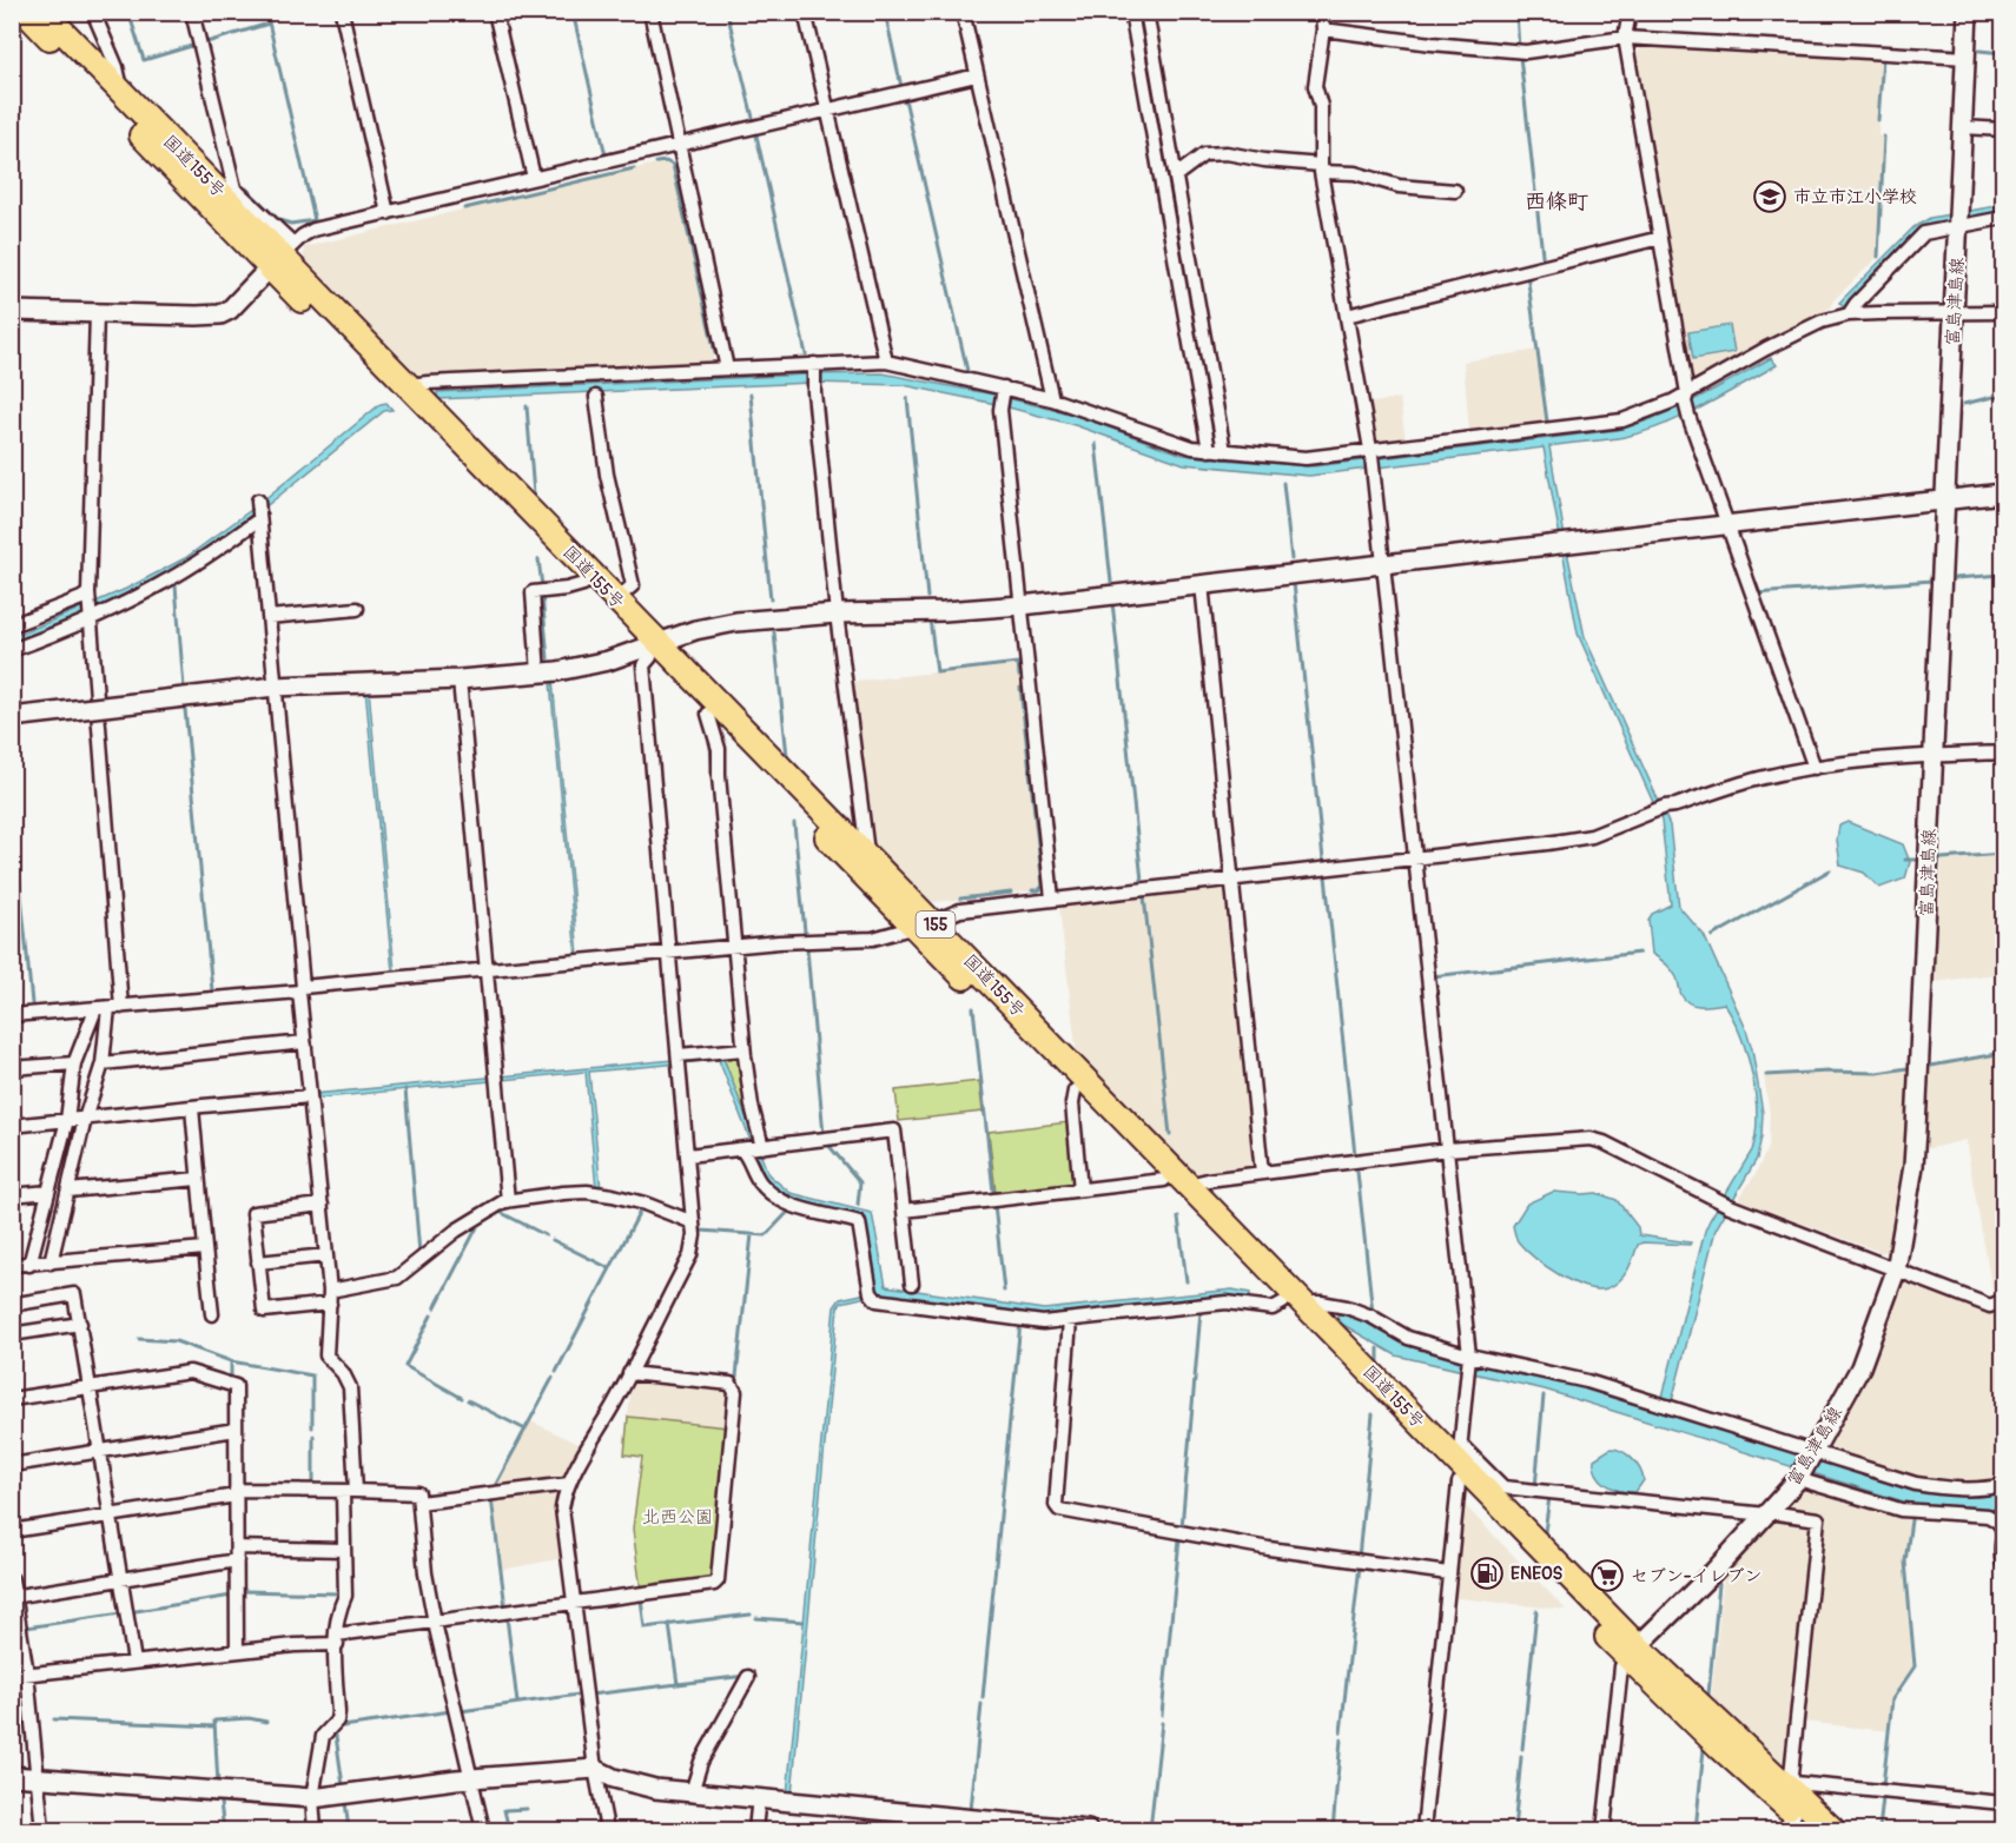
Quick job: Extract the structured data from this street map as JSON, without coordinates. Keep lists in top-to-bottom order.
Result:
{
  "streets": {
    "highway": ["国道155号", "155"],
    "street": ["富島津島線"]
  },
  "crossings": [
    ["国道155号", "富島津島線"]
  ],
  "districts": ["西條町"],
  "parks": ["北西公園"],
  "places": {
    "school or university": ["市立市江小学校"],
    "fuel station": ["ENEOS"],
    "supermarket": ["セブン-イレブン"]
  }
}
